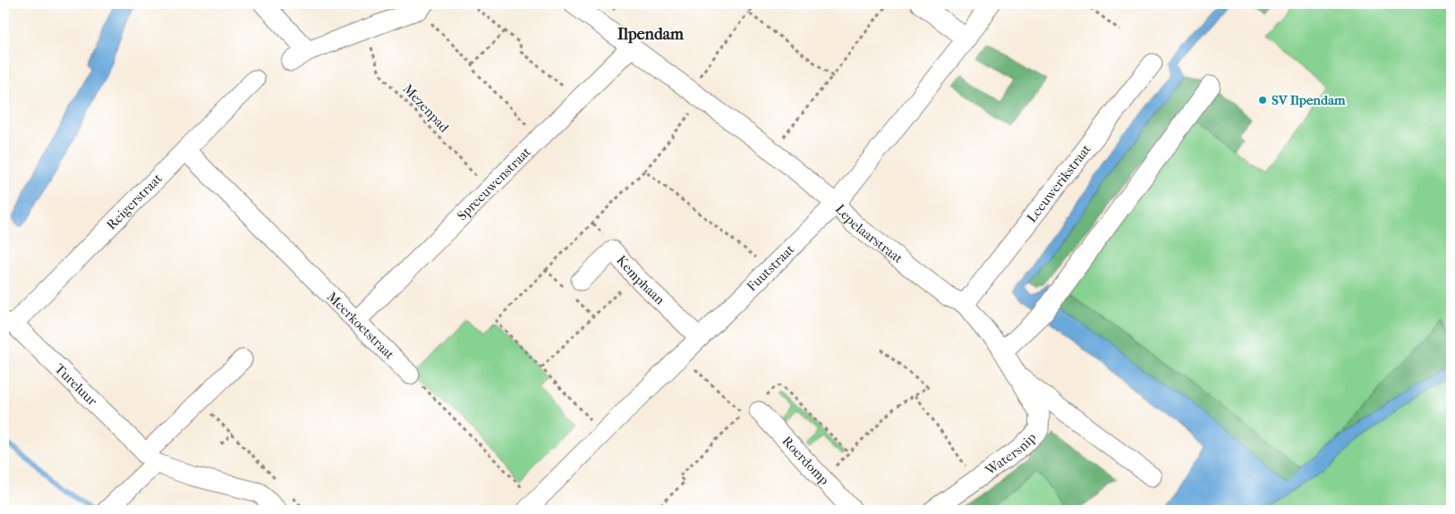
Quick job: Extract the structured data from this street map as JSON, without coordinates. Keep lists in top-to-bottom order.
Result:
{
  "streets": {
    "street": [
      "Spreeuwenstraat",
      "Leeuwerikstraat",
      "Reigerstraat",
      "Lepelaarstraat",
      "Fuutstraat",
      "Kemphaan",
      "Meerkoetstraat",
      "Tureluur",
      "Watersnip",
      "Roerdomp"
    ],
    "path": ["Mezenpad"]
  },
  "crossings": [
    ["Mezenpad", "Spreeuwenstraat"],
    ["Spreeuwenstraat", "Lepelaarstraat"],
    ["Spreeuwenstraat", "Meerkoetstraat"],
    ["Leeuwerikstraat", "Lepelaarstraat"],
    ["Reigerstraat", "Meerkoetstraat"],
    ["Reigerstraat", "Tureluur"],
    ["Lepelaarstraat", "Fuutstraat"],
    ["Lepelaarstraat", "Watersnip"],
    ["Fuutstraat", "Kemphaan"]
  ],
  "districts": ["Ilpendam"],
  "places": ["SV Ilpendam"]
}
